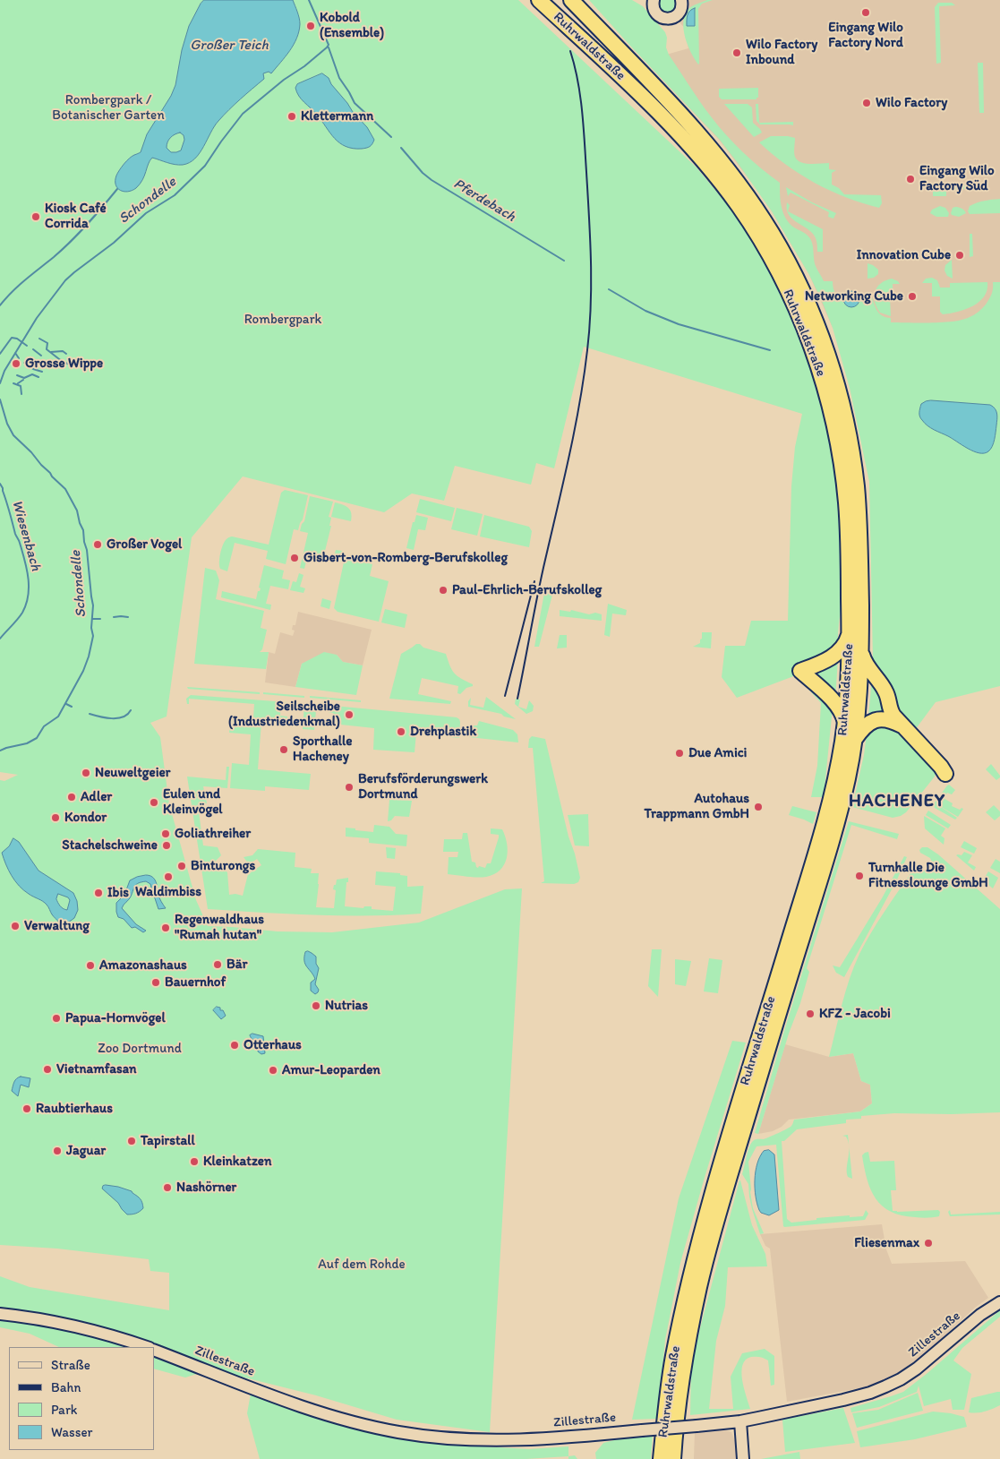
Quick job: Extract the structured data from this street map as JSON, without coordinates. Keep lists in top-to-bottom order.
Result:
{
  "streets": {
    "highway": ["Ruhrwaldstraße"],
    "main road": ["Zillestraße"]
  },
  "districts": ["HACHENEY"],
  "water": [
    "Großer Teich",
    "Schondelle",
    "Pferdebach",
    "Wiesenbach"
  ],
  "parks": [
    "Rombergpark / Botanischer Garten",
    "Rombergpark",
    "Zoo Dortmund",
    "Auf dem Rohde"
  ],
  "places": [
    "Eingang Wilo Factory Nord",
    "Kobold (Ensemble)",
    "Wilo Factory Inbound",
    "Wilo Factory",
    "Klettermann",
    "Eingang Wilo Factory Süd",
    "Kiosk Café Corrida",
    "Innovation Cube",
    "Networking Cube",
    "Grosse Wippe",
    "Großer Vogel",
    "Gisbert-von-Romberg-Berufskolleg",
    "Paul-Ehrlich-Berufskolleg",
    "Seilscheibe (Industriedenkmal)",
    "Drehplastik",
    "Sporthalle Hacheney",
    "Due Amici",
    "Neuweltgeier",
    "Berufsförderungswerk Dortmund",
    "Adler",
    "Eulen und Kleinvögel",
    "Autohaus Trappmann GmbH",
    "Kondor",
    "Goliathreiher",
    "Stachelschweine",
    "Binturongs",
    "Turnhalle Die Fitnesslounge GmbH",
    "Waldimbiss",
    "Ibis",
    "Verwaltung",
    "Regenwaldhaus \"Rumah hutan\"",
    "Bär",
    "Amazonashaus",
    "Bauernhof",
    "Nutrias",
    "KFZ - Jacobi",
    "Papua-Hornvögel",
    "Otterhaus",
    "Vietnamfasan",
    "Amur-Leoparden",
    "Raubtierhaus",
    "Tapirstall",
    "Jaguar",
    "Kleinkatzen",
    "Nashörner",
    "Fliesenmax"
  ],
  "legend": [
    "Straße",
    "Bahn",
    "Park",
    "Wasser"
  ]
}
